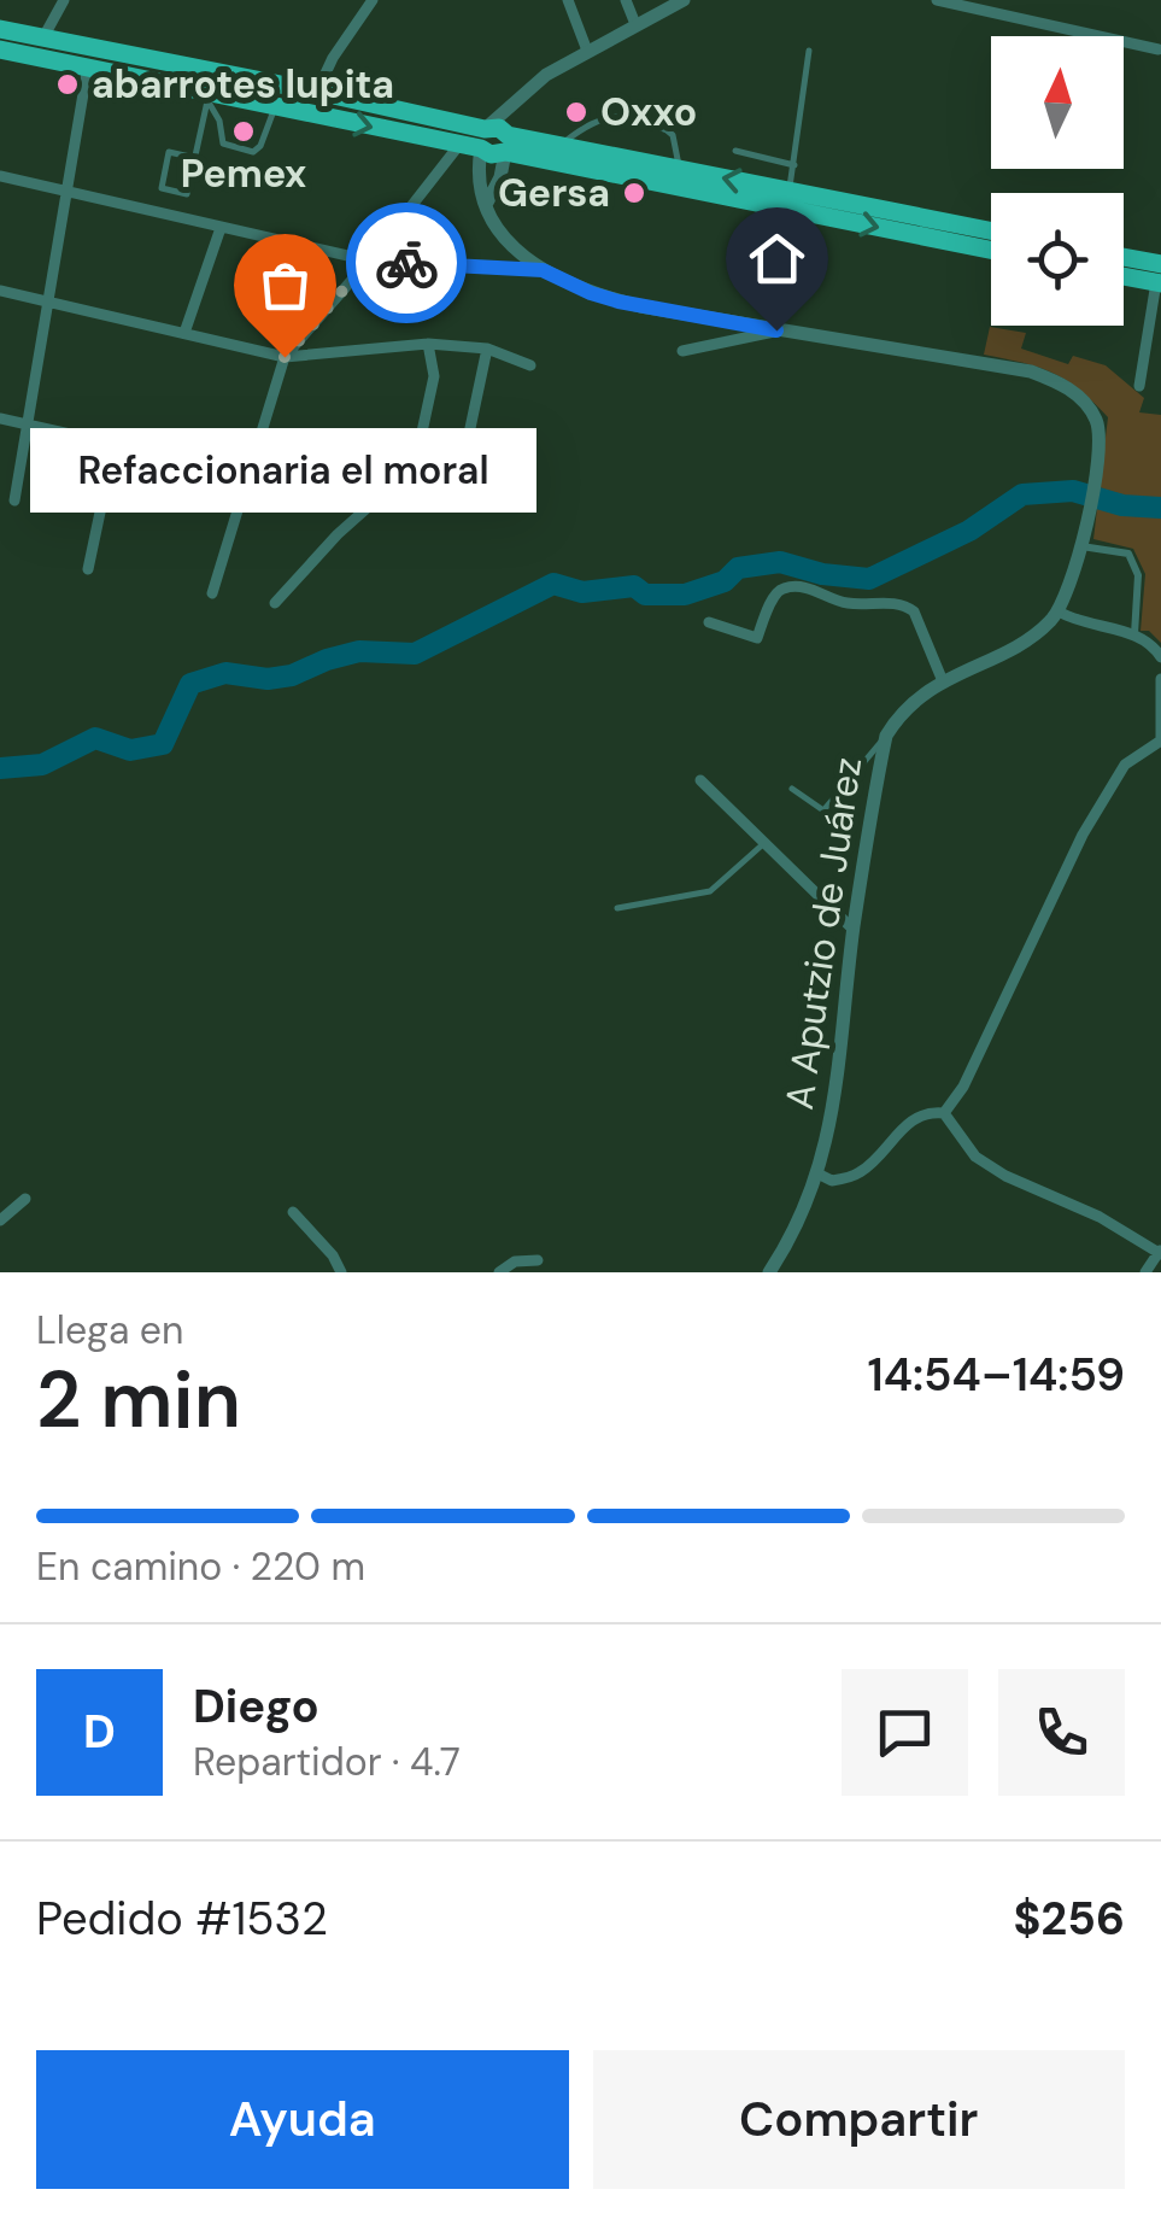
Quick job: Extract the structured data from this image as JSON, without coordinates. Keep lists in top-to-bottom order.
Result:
{
  "streets": {
    "street": ["A Aputzio de Juárez"]
  },
  "places": [
    "abarrotes lupita",
    "Oxxo",
    "Pemex",
    "Gersa",
    "Refaccionaria el moral"
  ],
  "north": "top",
  "page": {
    "bubble": "Refaccionaria el moral",
    "heading": ["2 min", "Llega en", "14:54–14:59"],
    "panel": [
      "Diego",
      "Repartidor · 4.7",
      "Pedido #1532",
      "$256"
    ],
    "bar": "En camino · 220 m",
    "round": "D",
    "buttons": ["Ayuda", "Compartir"]
  }
}
